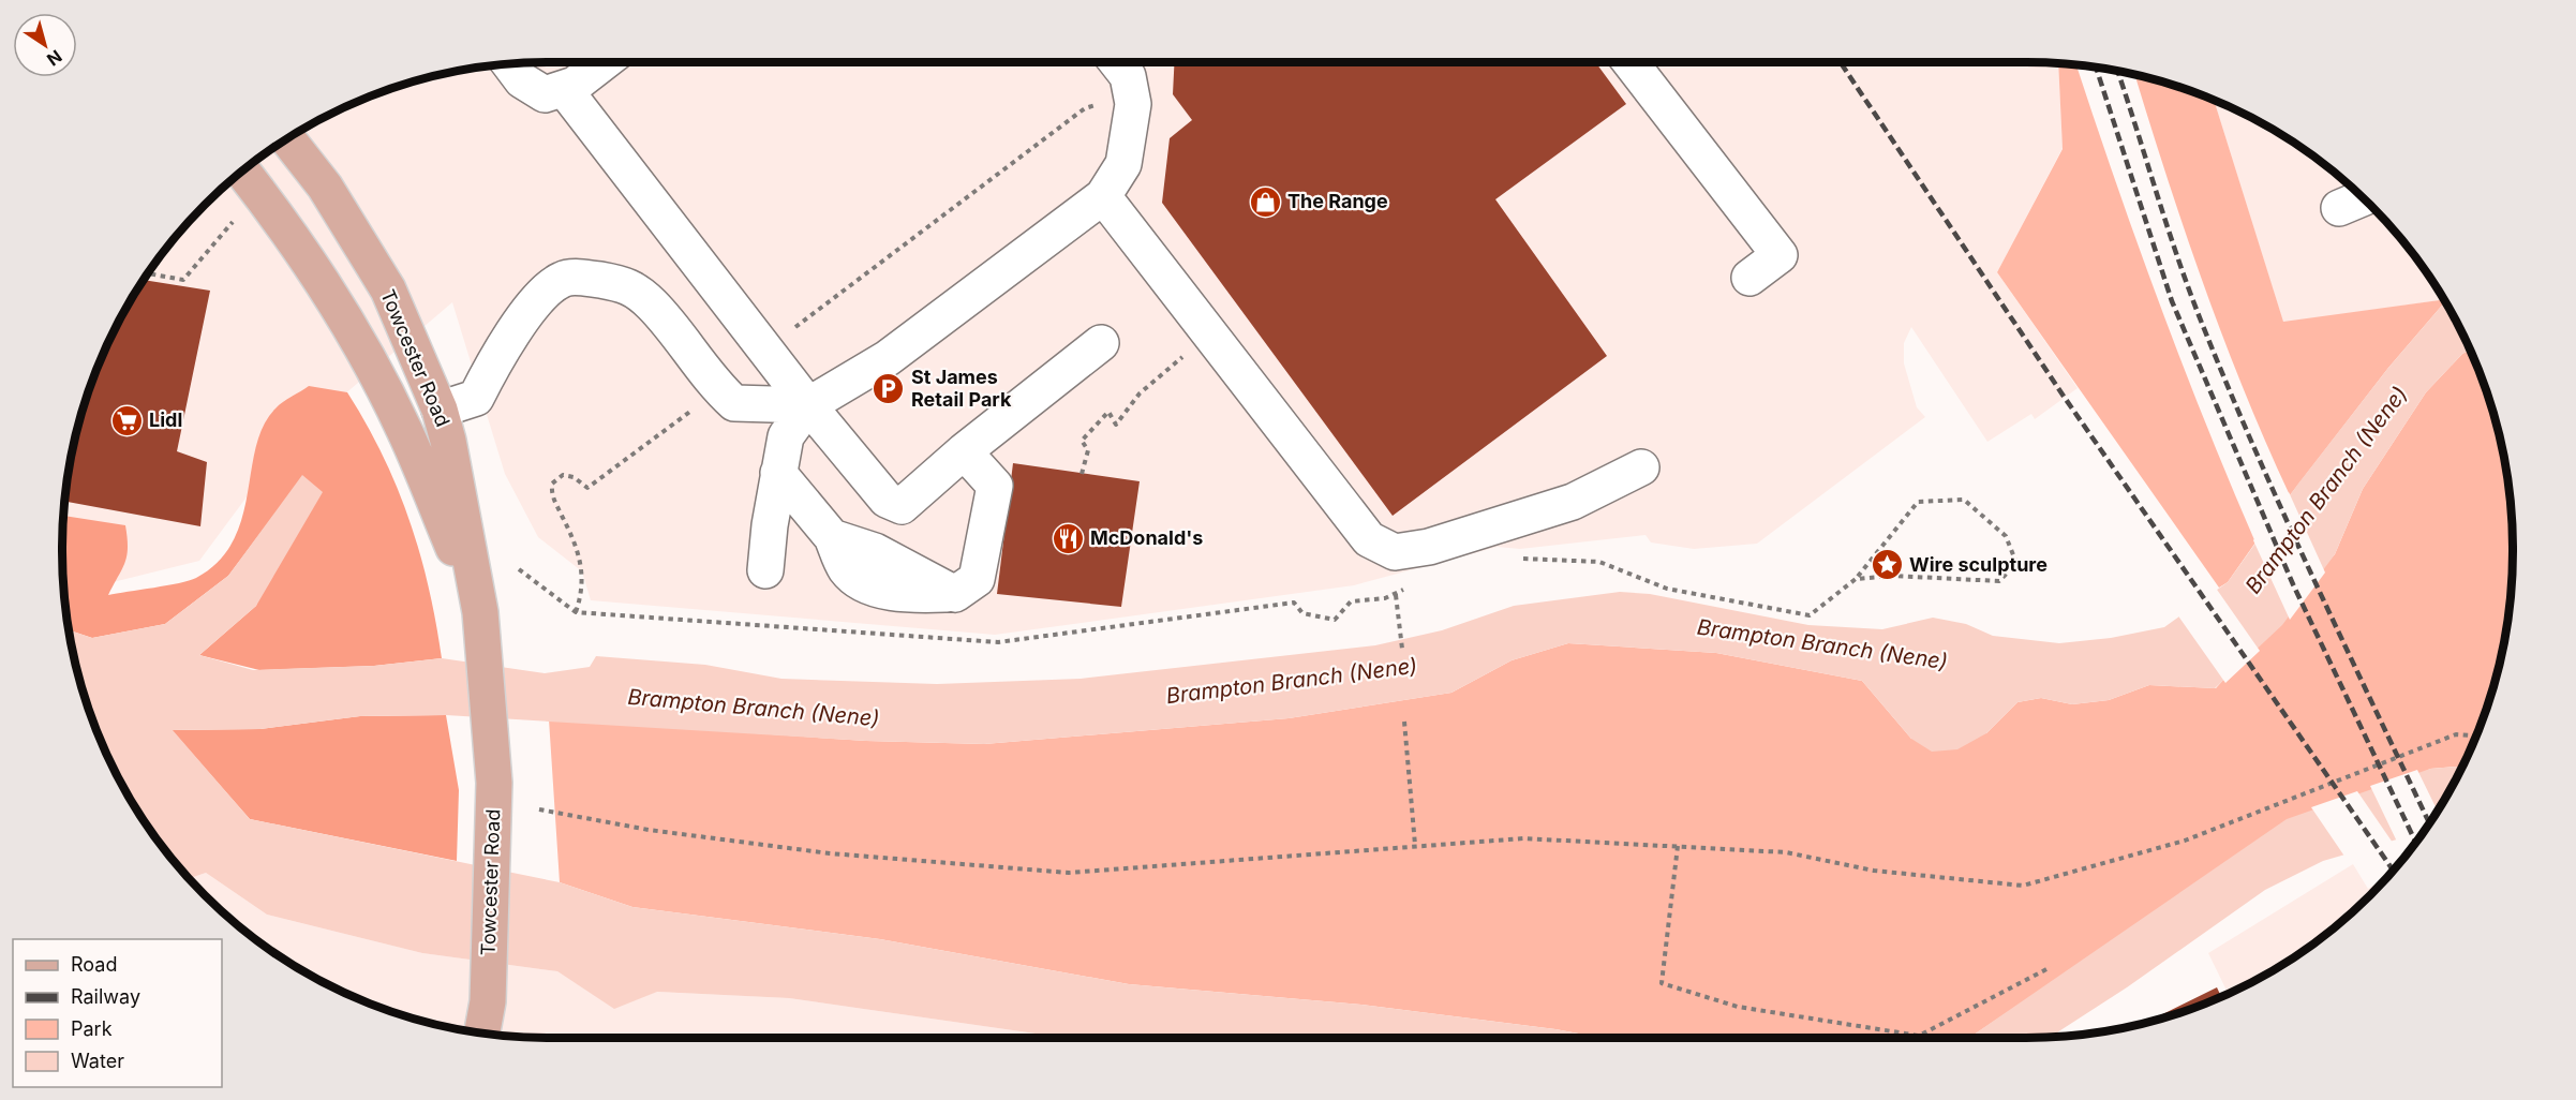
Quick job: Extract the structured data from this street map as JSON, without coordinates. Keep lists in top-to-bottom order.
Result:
{
  "streets": {
    "main road": ["Towcester Road"]
  },
  "water": ["Brampton Branch (Nene)"],
  "places": {
    "shop": ["The Range"],
    "parking": ["St James Retail Park"],
    "supermarket": ["Lidl"],
    "restaurant": ["McDonald's"],
    "place": ["Wire sculpture"]
  },
  "legend": [
    "Road",
    "Railway",
    "Park",
    "Water"
  ],
  "north": "bottom right"
}
